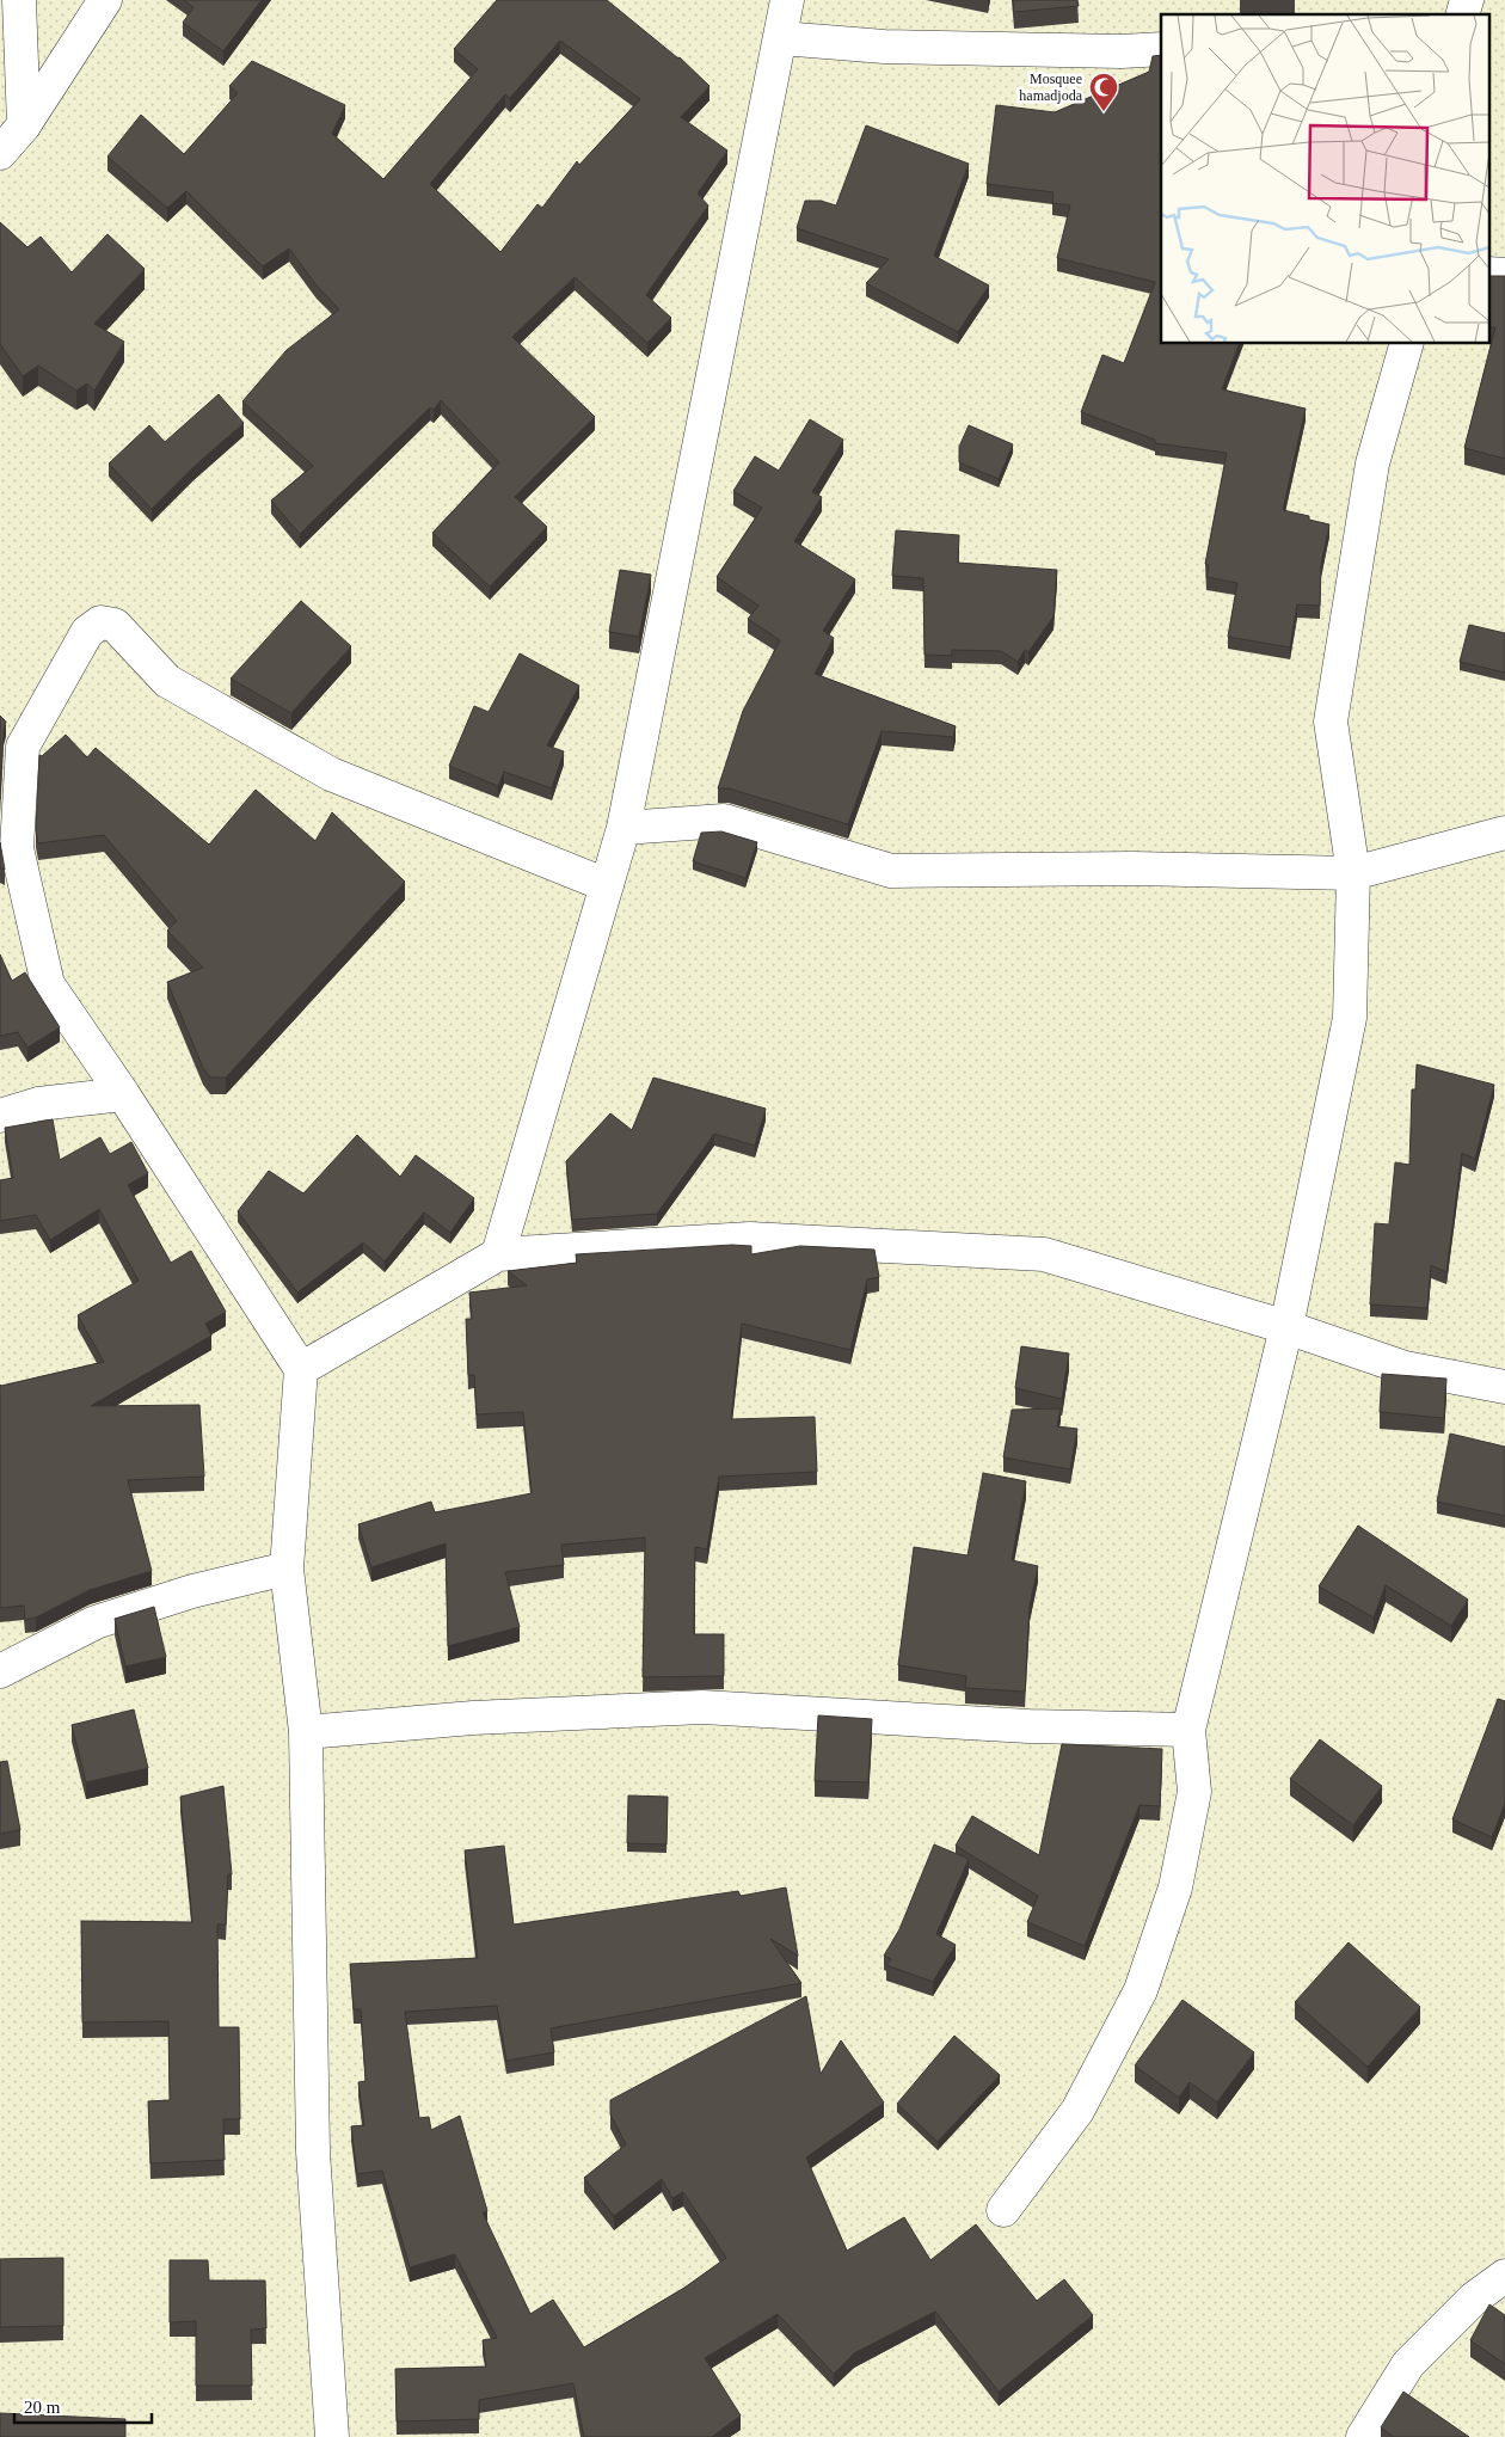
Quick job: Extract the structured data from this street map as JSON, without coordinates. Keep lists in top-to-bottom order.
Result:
{
  "places": {
    "mosque": ["Mosquee hamadjoda"]
  },
  "scale_bar": "20 m"
}
